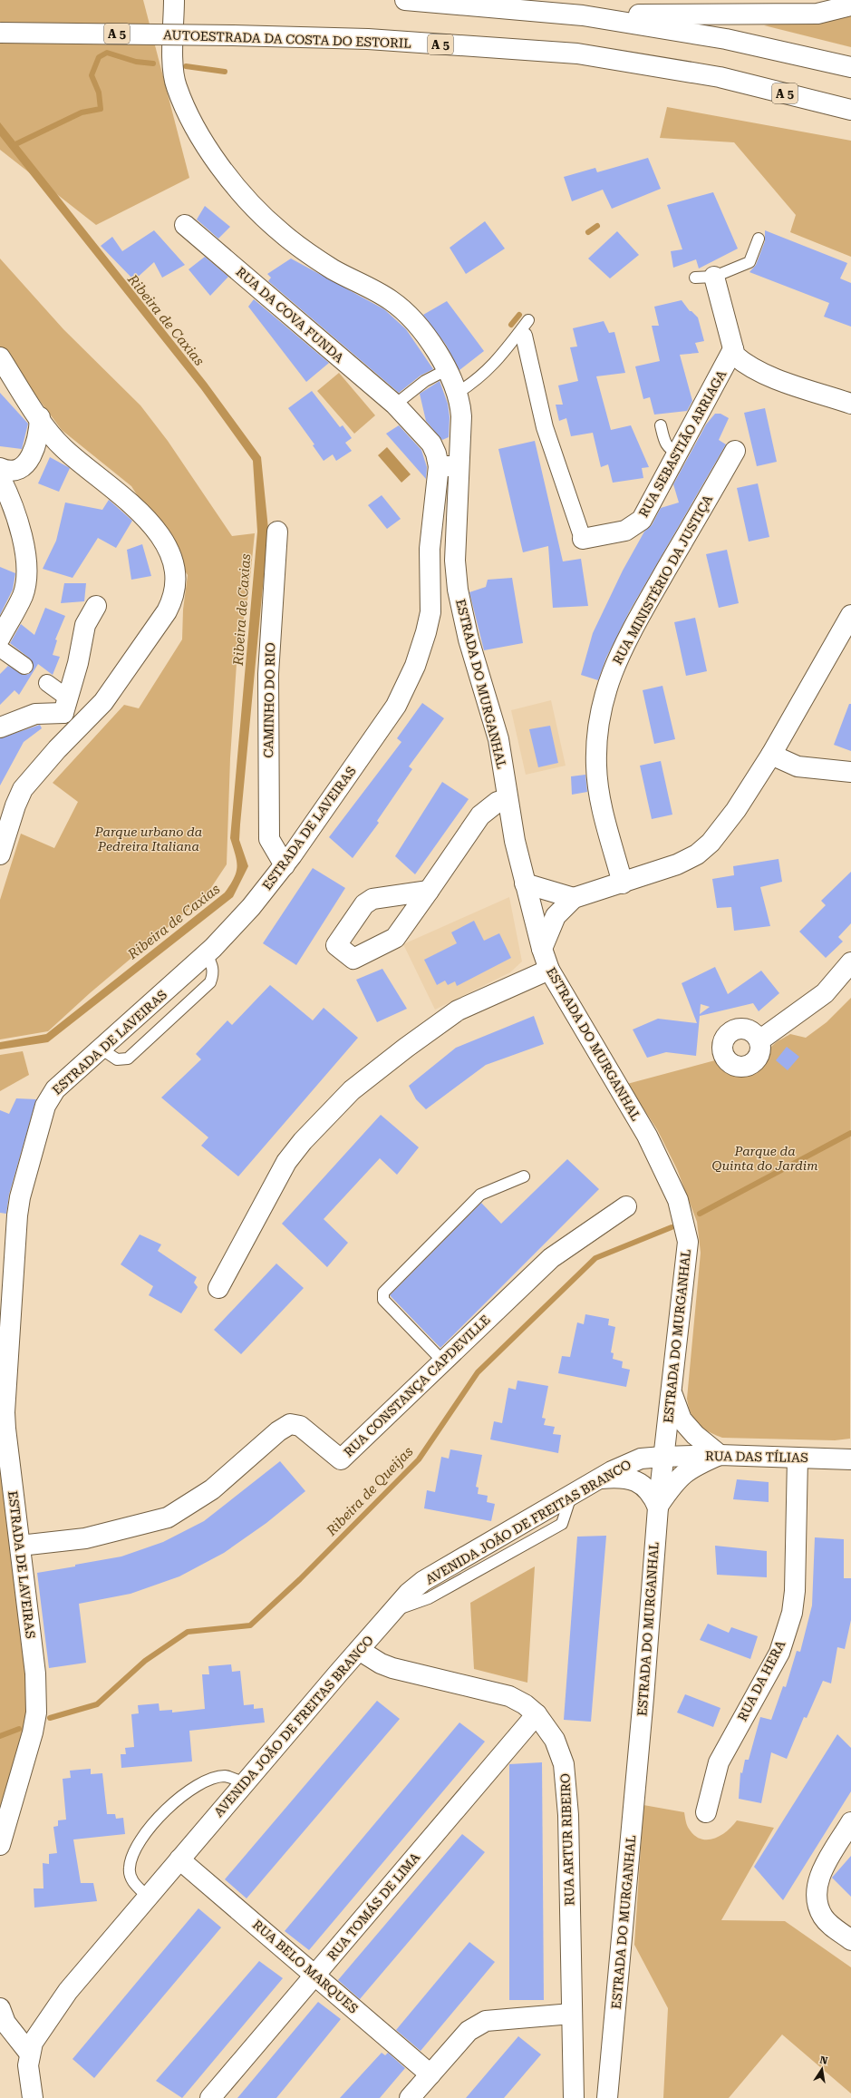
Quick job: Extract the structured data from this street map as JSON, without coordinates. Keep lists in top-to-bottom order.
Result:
{
  "streets": {
    "main road": [
      "A 5",
      "AUTOESTRADA DA COSTA DO ESTORIL",
      "RUA DA COVA FUNDA",
      "RUA SEBASTIÃO ARRIAGA",
      "RUA MINISTÉRIO DA JUSTIÇA",
      "ESTRADA DO MURGANHAL",
      "CAMINHO DO RIO",
      "ESTRADA DE LAVEIRAS",
      "RUA CONSTANÇA CAPDEVILLE",
      "RUA DAS TÍLIAS",
      "AVENIDA JOÃO DE FREITAS BRANCO",
      "RUA DA HERA",
      "RUA ARTUR RIBEIRO",
      "RUA TOMÁS DE LIMA",
      "RUA BELO MARQUES"
    ]
  },
  "crossings": [
    ["RUA DA COVA FUNDA", "ESTRADA DE LAVEIRAS"],
    ["ESTRADA DO MURGANHAL", "RUA DAS TÍLIAS"],
    ["ESTRADA DO MURGANHAL", "AVENIDA JOÃO DE FREITAS BRANCO"],
    ["CAMINHO DO RIO", "ESTRADA DE LAVEIRAS"],
    ["ESTRADA DE LAVEIRAS", "RUA CONSTANÇA CAPDEVILLE"],
    ["RUA DAS TÍLIAS", "AVENIDA JOÃO DE FREITAS BRANCO"],
    ["RUA DAS TÍLIAS", "RUA DA HERA"],
    ["AVENIDA JOÃO DE FREITAS BRANCO", "RUA ARTUR RIBEIRO"],
    ["AVENIDA JOÃO DE FREITAS BRANCO", "RUA BELO MARQUES"],
    ["RUA ARTUR RIBEIRO", "RUA TOMÁS DE LIMA"],
    ["RUA TOMÁS DE LIMA", "RUA BELO MARQUES"]
  ],
  "water": ["Ribeira de Caxias", "Ribeira de Queijas"],
  "parks": ["Parque urbano da Pedreira Italiana", "Parque da Quinta do Jardim"],
  "north": "top"
}
